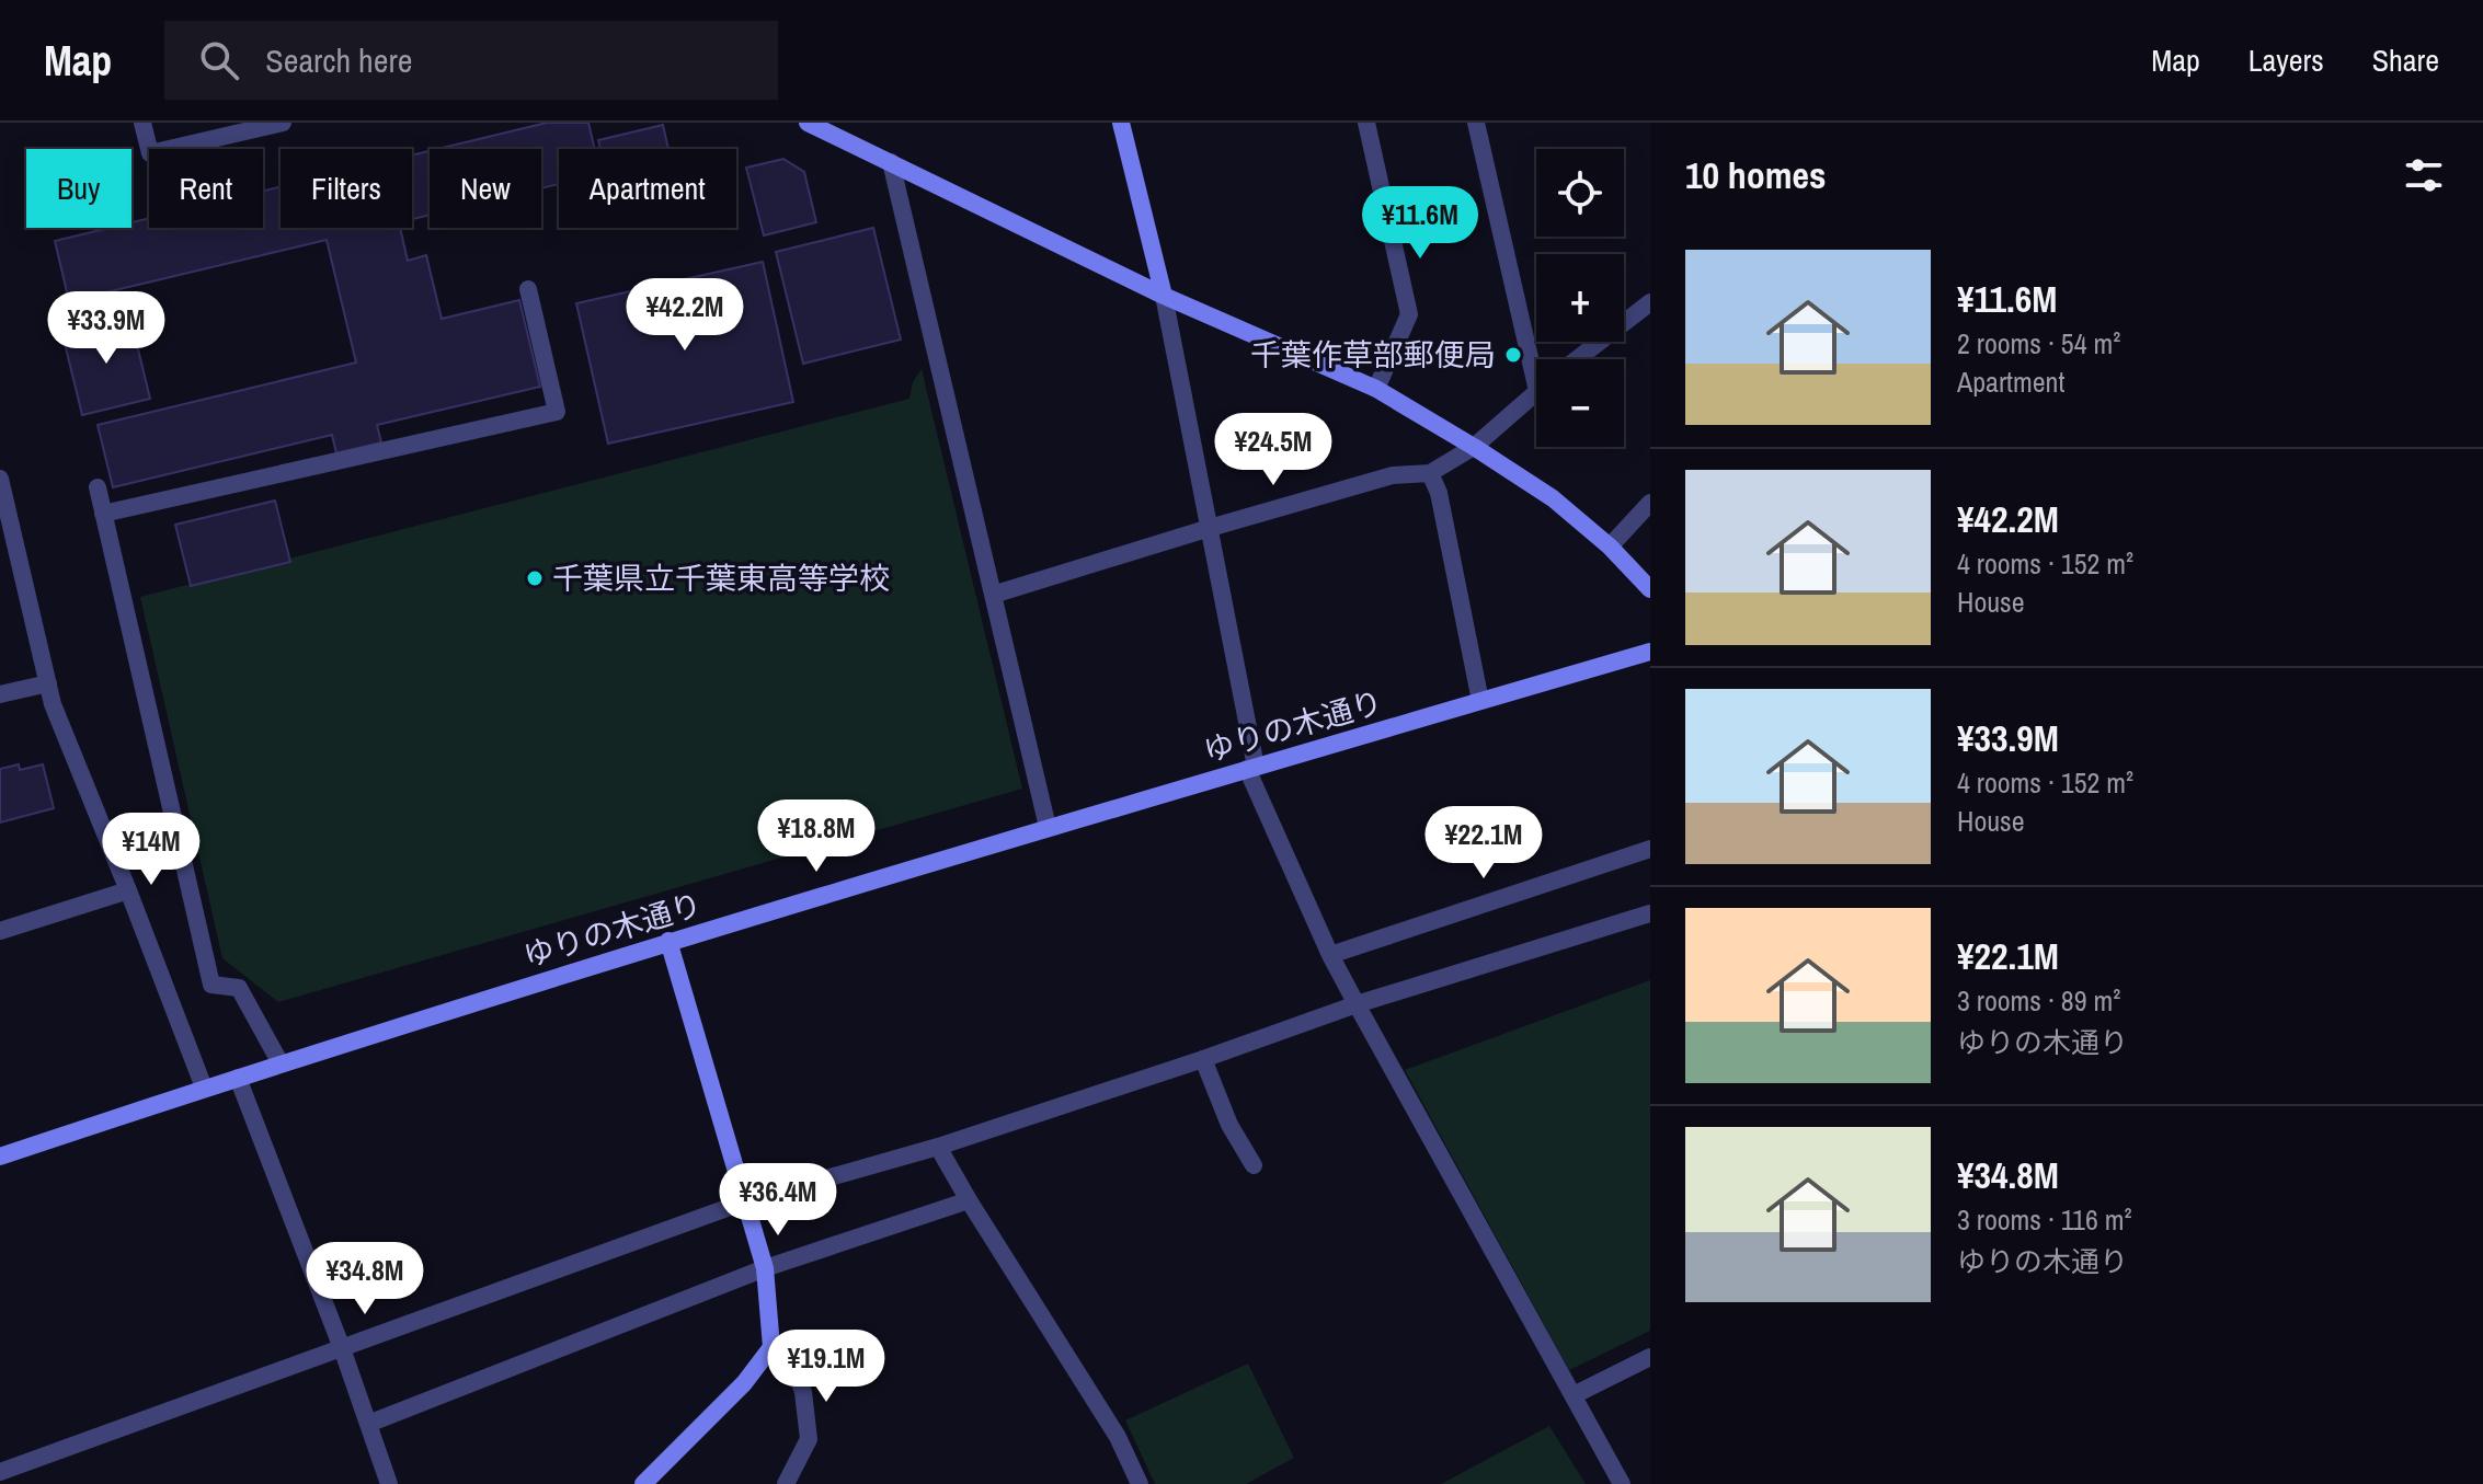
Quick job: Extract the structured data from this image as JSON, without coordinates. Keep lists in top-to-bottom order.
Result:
{
  "streets": {
    "street": ["ゆりの木通り"]
  },
  "places": ["千葉作草部郵便局", "千葉県立千葉東高等学校"],
  "page": {
    "header": "Map",
    "search": "Search here",
    "nav": ["Map", "Layers", "Share"],
    "heading": "10 homes",
    "map_buttons": ["+", "−"],
    "chip": [
      "Buy",
      "Rent",
      "Filters",
      "New",
      "Apartment"
    ],
    "price": [
      "¥11.6M",
      "¥42.2M",
      "¥33.9M",
      "¥24.5M",
      "¥18.8M",
      "¥22.1M",
      "¥14M",
      "¥36.4M",
      "¥34.8M",
      "¥19.1M"
    ],
    "list": [
      {
        "name": "¥11.6M",
        "note": "2 rooms · 54 m² · Apartment"
      },
      {
        "name": "¥42.2M",
        "note": "4 rooms · 152 m² · House"
      },
      {
        "name": "¥33.9M",
        "note": "4 rooms · 152 m² · House"
      },
      {
        "name": "¥22.1M",
        "note": "3 rooms · 89 m² · ゆりの木通り"
      },
      {
        "name": "¥34.8M",
        "note": "3 rooms · 116 m² · ゆりの木通り"
      }
    ]
  }
}
